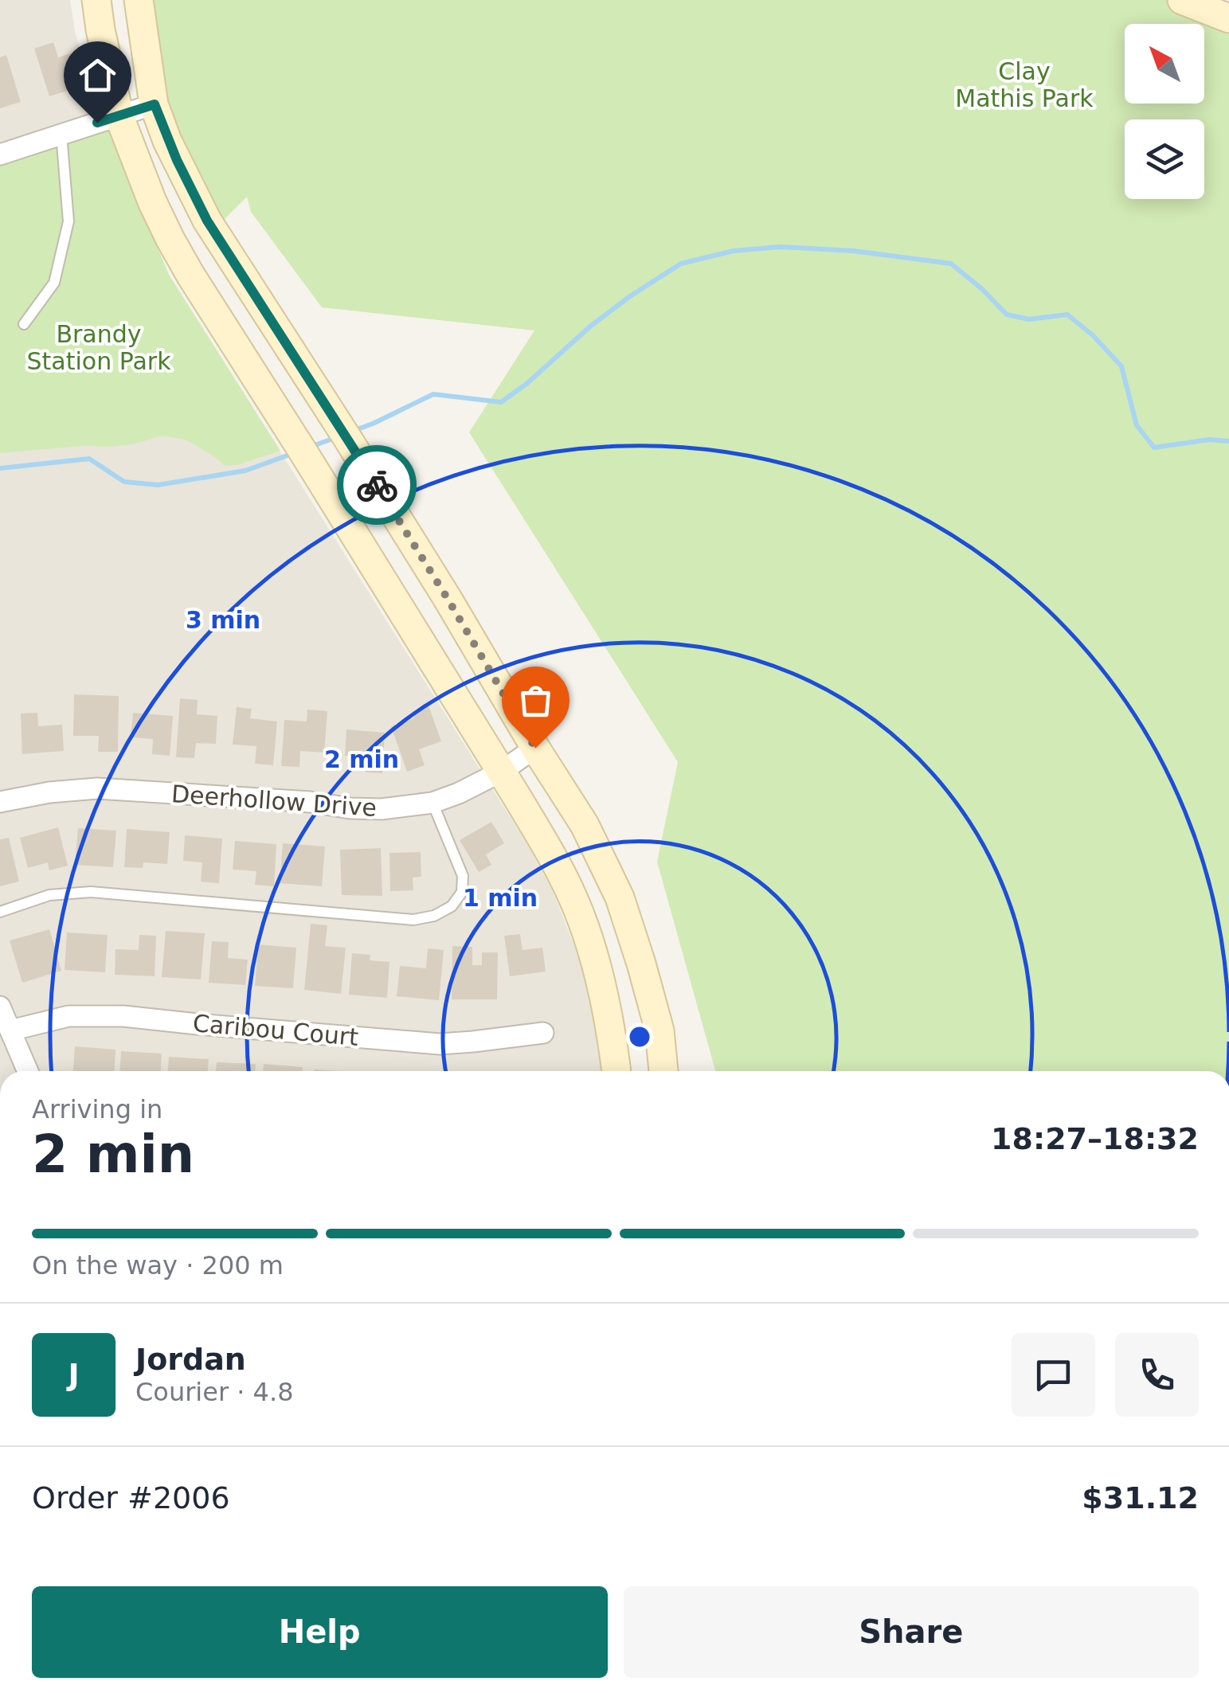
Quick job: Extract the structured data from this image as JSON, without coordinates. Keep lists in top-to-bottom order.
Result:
{
  "streets": {
    "street": ["Deerhollow Drive", "Caribou Court"]
  },
  "parks": ["Clay Mathis Park", "Brandy Station Park"],
  "north": "top left",
  "page": {
    "heading": ["2 min", "Arriving in", "18:27–18:32"],
    "panel": [
      "Jordan",
      "Courier · 4.8",
      "Order #2006",
      "$31.12"
    ],
    "bar": "On the way · 200 m",
    "round": "J",
    "buttons": ["Help", "Share"]
  },
  "rings": ["3 min", "2 min", "1 min"]
}
